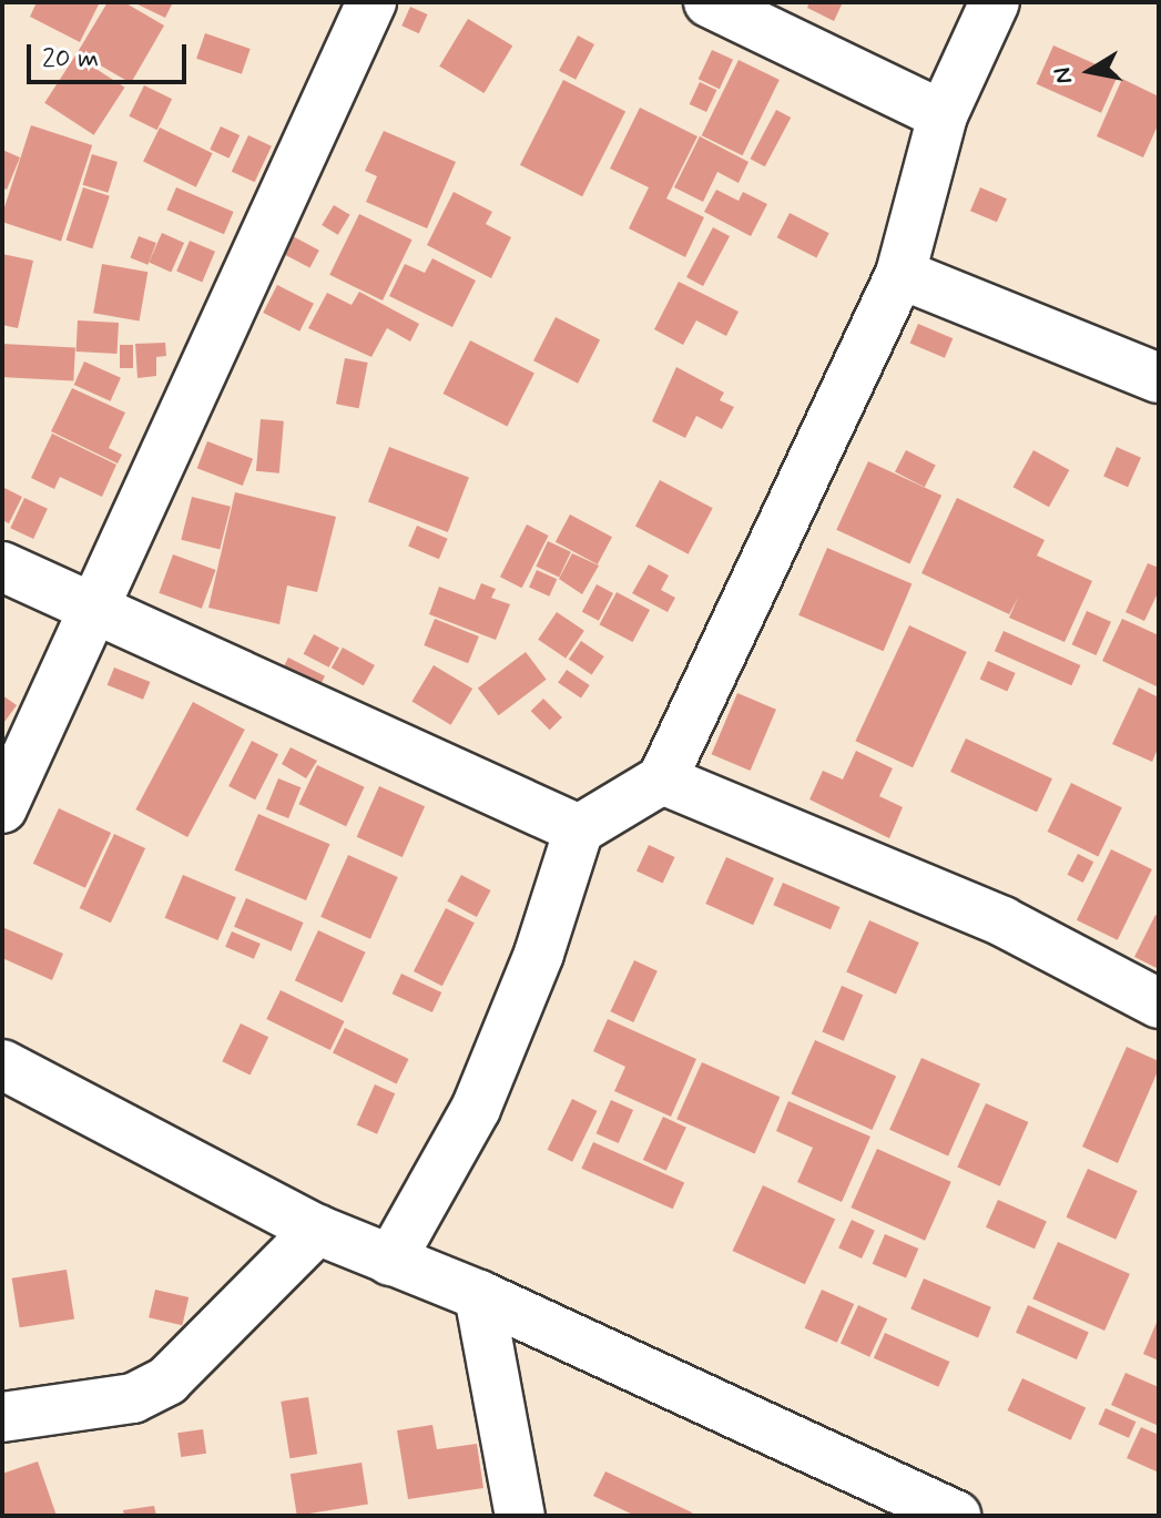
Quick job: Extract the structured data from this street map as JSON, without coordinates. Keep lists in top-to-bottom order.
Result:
{
  "scale_bar": "20 m",
  "north": "left"
}
